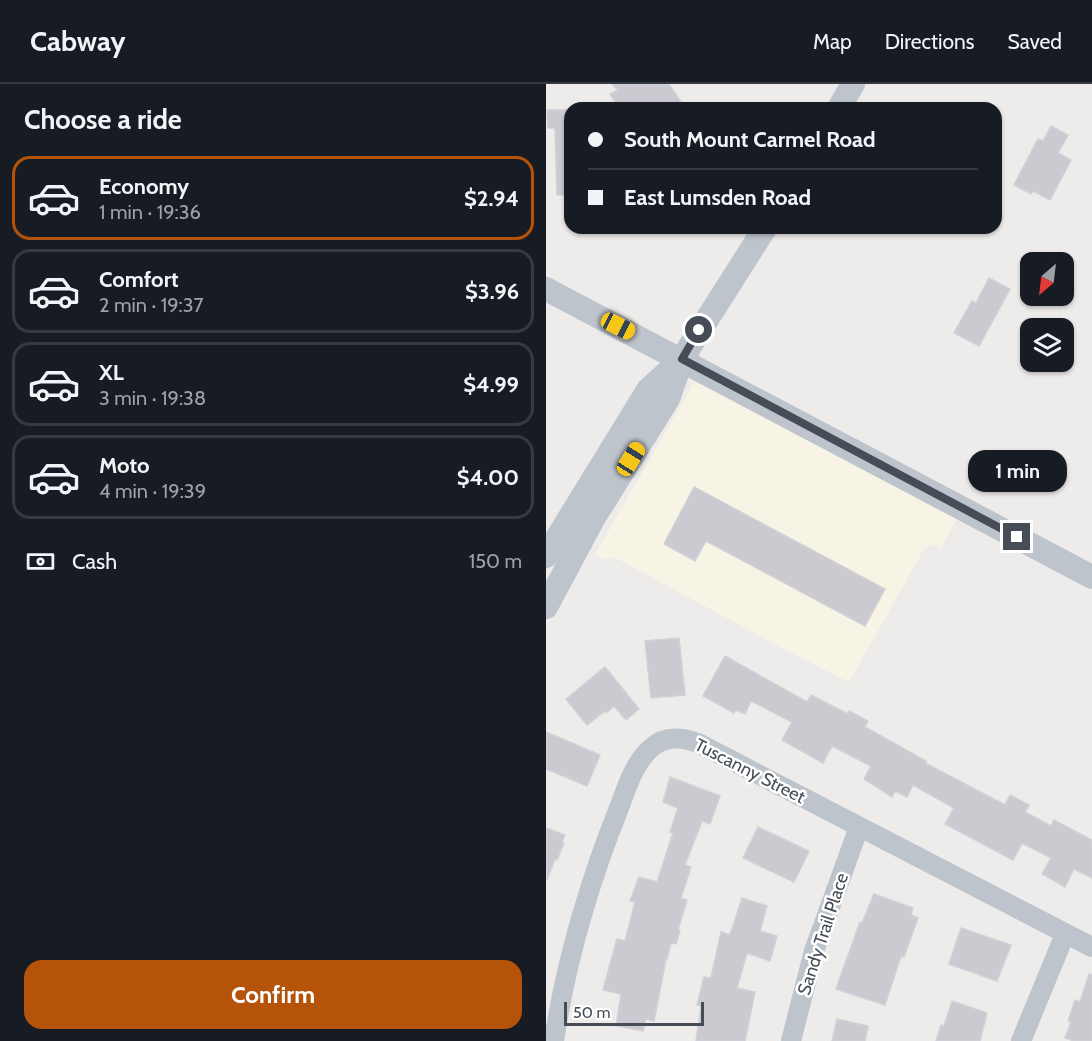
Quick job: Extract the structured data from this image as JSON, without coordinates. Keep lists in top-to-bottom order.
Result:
{
  "streets": {
    "street": ["Tuscanny Street", "Sandy Trail Place"]
  },
  "crossings": [
    ["Tuscanny Street", "Sandy Trail Place"]
  ],
  "scale_bar": "50 m",
  "north": "bottom left",
  "page": {
    "header": "Cabway",
    "nav": ["Map", "Directions", "Saved"],
    "heading": "Choose a ride",
    "banner": ["South Mount Carmel Road", "East Lumsden Road"],
    "list": [
      {
        "name": "Economy",
        "note": "1 min · 19:36",
        "value": "$2.94"
      },
      {
        "name": "Comfort",
        "note": "2 min · 19:37",
        "value": "$3.96"
      },
      {
        "name": "XL",
        "note": "3 min · 19:38",
        "value": "$4.99"
      },
      {
        "name": "Moto",
        "note": "4 min · 19:39",
        "value": "$4.00"
      }
    ],
    "bubble": "1 min",
    "pay": ["Cash", "150 m"],
    "buttons": "Confirm",
    "scale": "50 m"
  }
}
